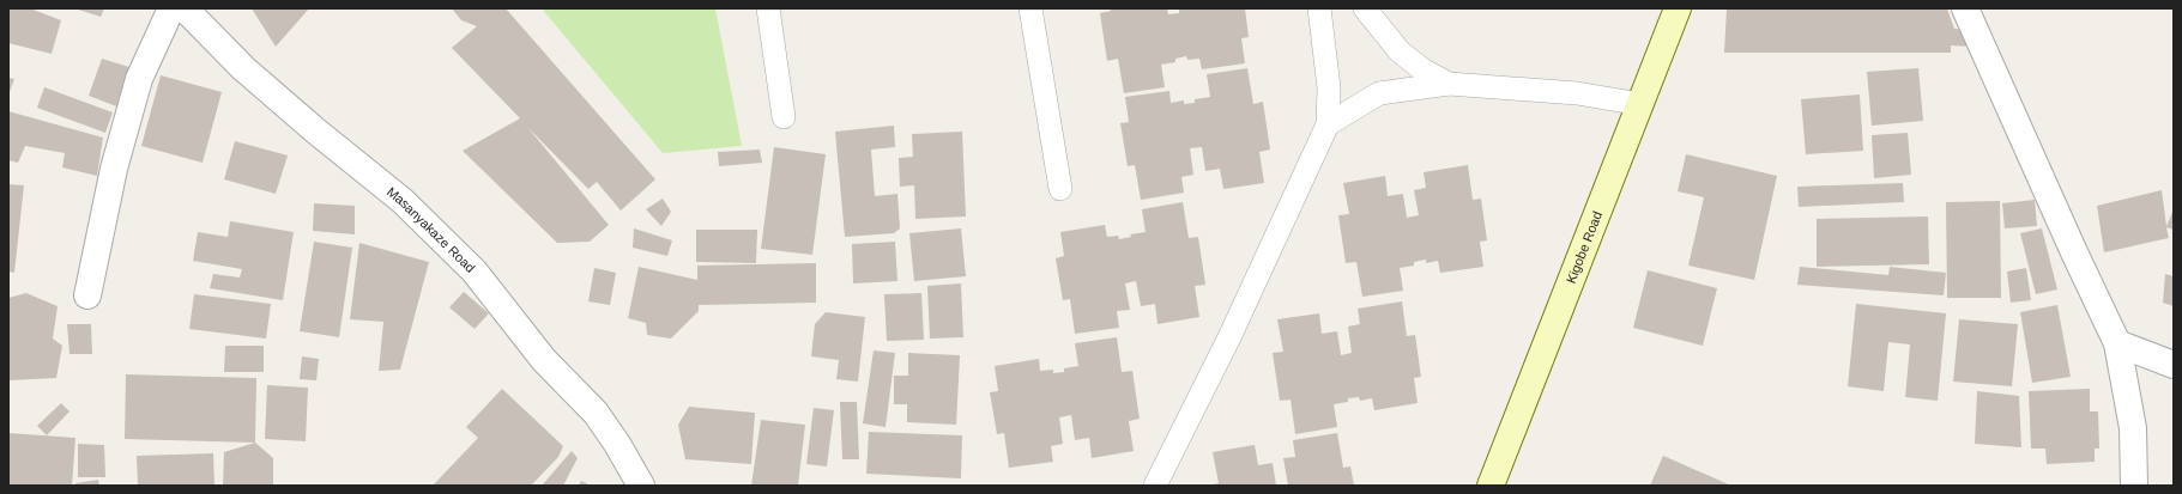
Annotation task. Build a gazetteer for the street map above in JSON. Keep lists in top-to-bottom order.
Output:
{
  "streets": {
    "street": ["Masanyakaze Road", "Kigobe Road"]
  }
}
